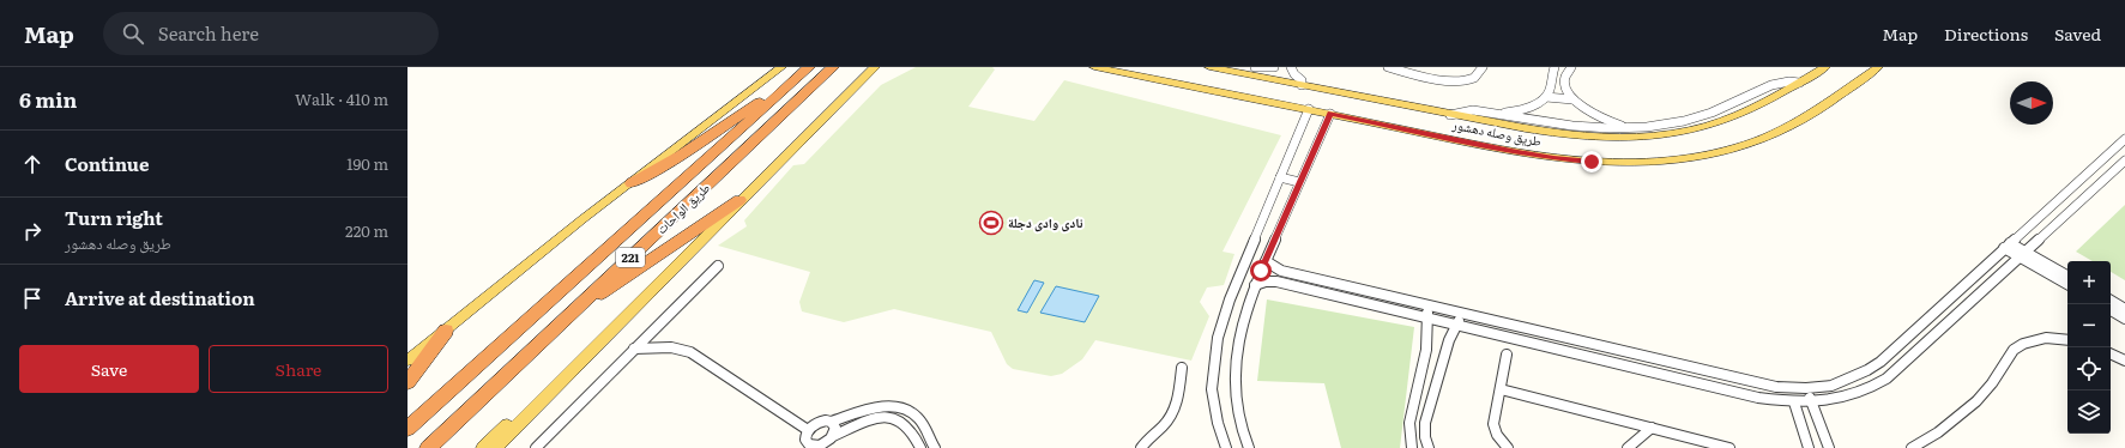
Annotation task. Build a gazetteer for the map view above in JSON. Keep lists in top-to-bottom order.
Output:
{
  "streets": {
    "highway": ["طريق الواحات", "221"],
    "main road": ["طريق وصله دهشور"]
  },
  "places": {
    "sports": ["نادى وادى دجلة"]
  },
  "north": "right",
  "page": {
    "header": "Map",
    "search": "Search here",
    "nav": ["Map", "Directions", "Saved"],
    "heading": ["6 min", "Walk · 410 m"],
    "list": [
      ["Continue", "190 m"],
      ["Turn right", "طريق وصله دهشور", "220 m"],
      "Arrive at destination"
    ],
    "map_buttons": ["+", "−"],
    "buttons": ["Save", "Share"]
  }
}
